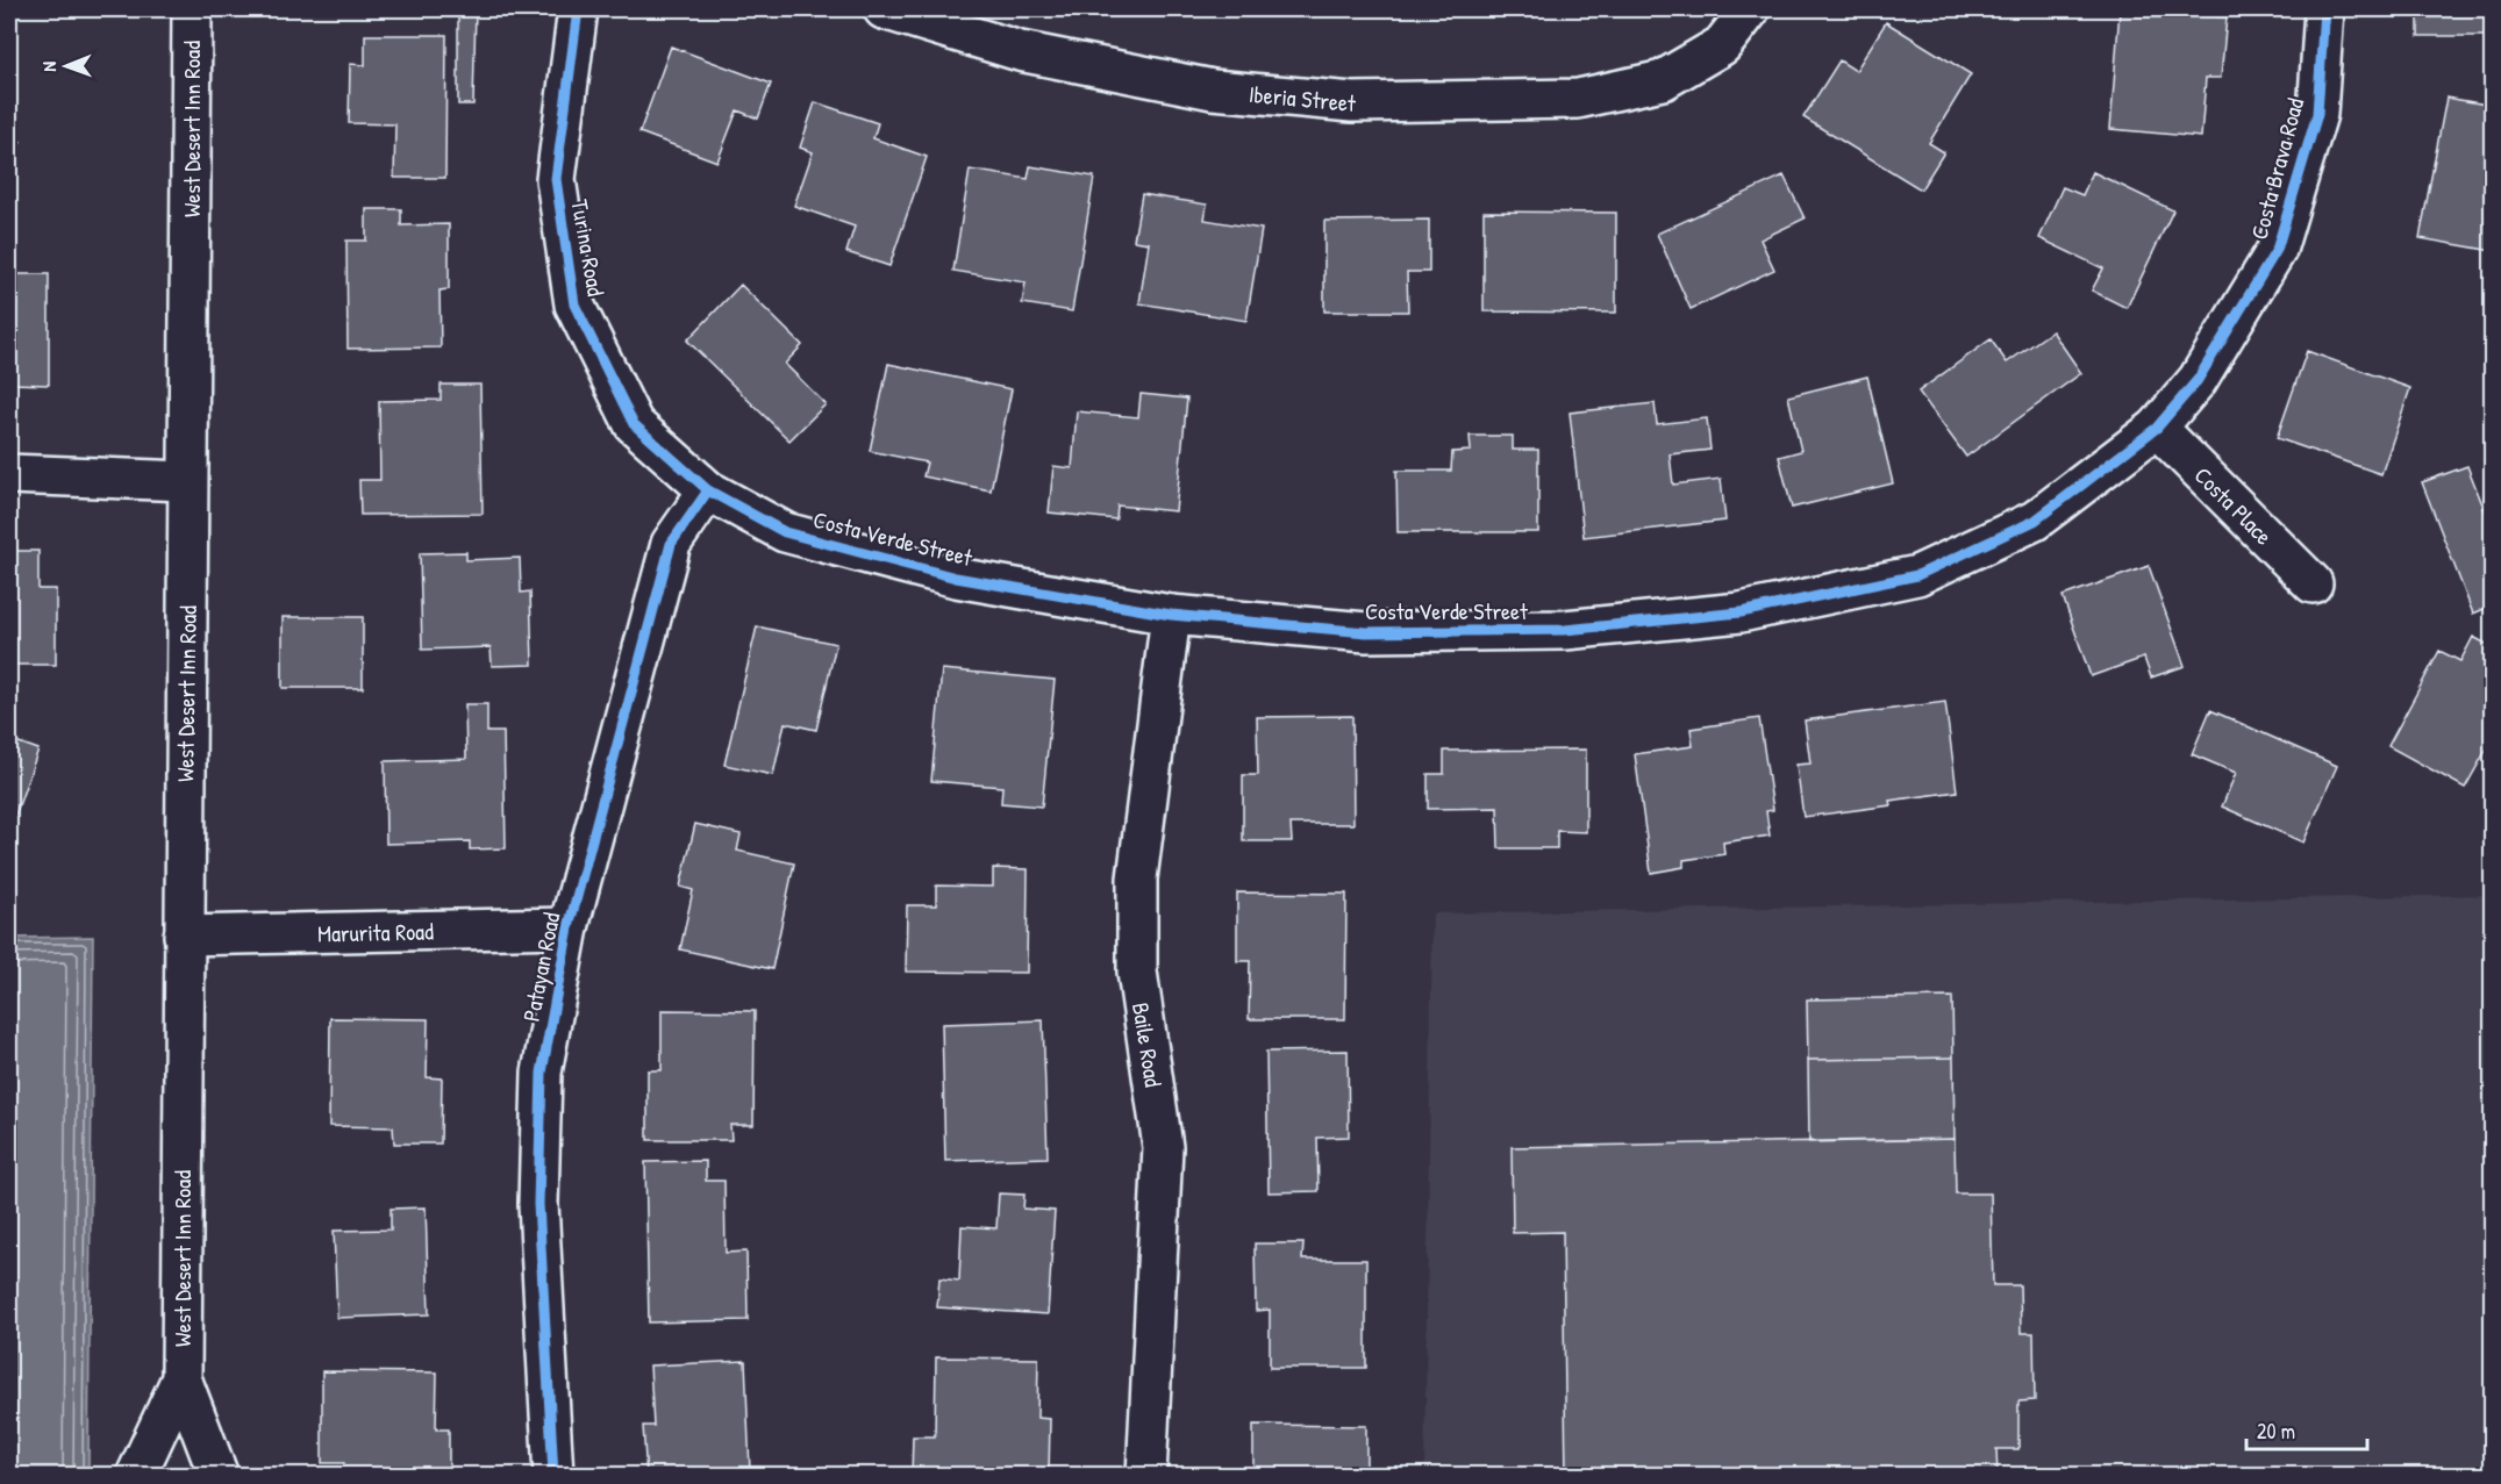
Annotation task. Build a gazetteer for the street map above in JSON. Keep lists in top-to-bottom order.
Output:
{
  "streets": {
    "street": [
      "Iberia Street",
      "West Desert Inn Road",
      "Costa Brava Road",
      "Turina Road",
      "Costa Place",
      "Costa Verde Street",
      "Marurita Road",
      "Patayan Road",
      "Baile Road"
    ]
  },
  "crossings": [
    ["West Desert Inn Road", "Marurita Road"],
    ["Costa Brava Road", "Costa Place"],
    ["Costa Brava Road", "Costa Verde Street"],
    ["Turina Road", "Costa Verde Street"],
    ["Turina Road", "Patayan Road"],
    ["Costa Place", "Costa Verde Street"],
    ["Costa Verde Street", "Patayan Road"],
    ["Costa Verde Street", "Baile Road"],
    ["Marurita Road", "Patayan Road"]
  ],
  "scale_bar": "20 m",
  "north": "left"
}
